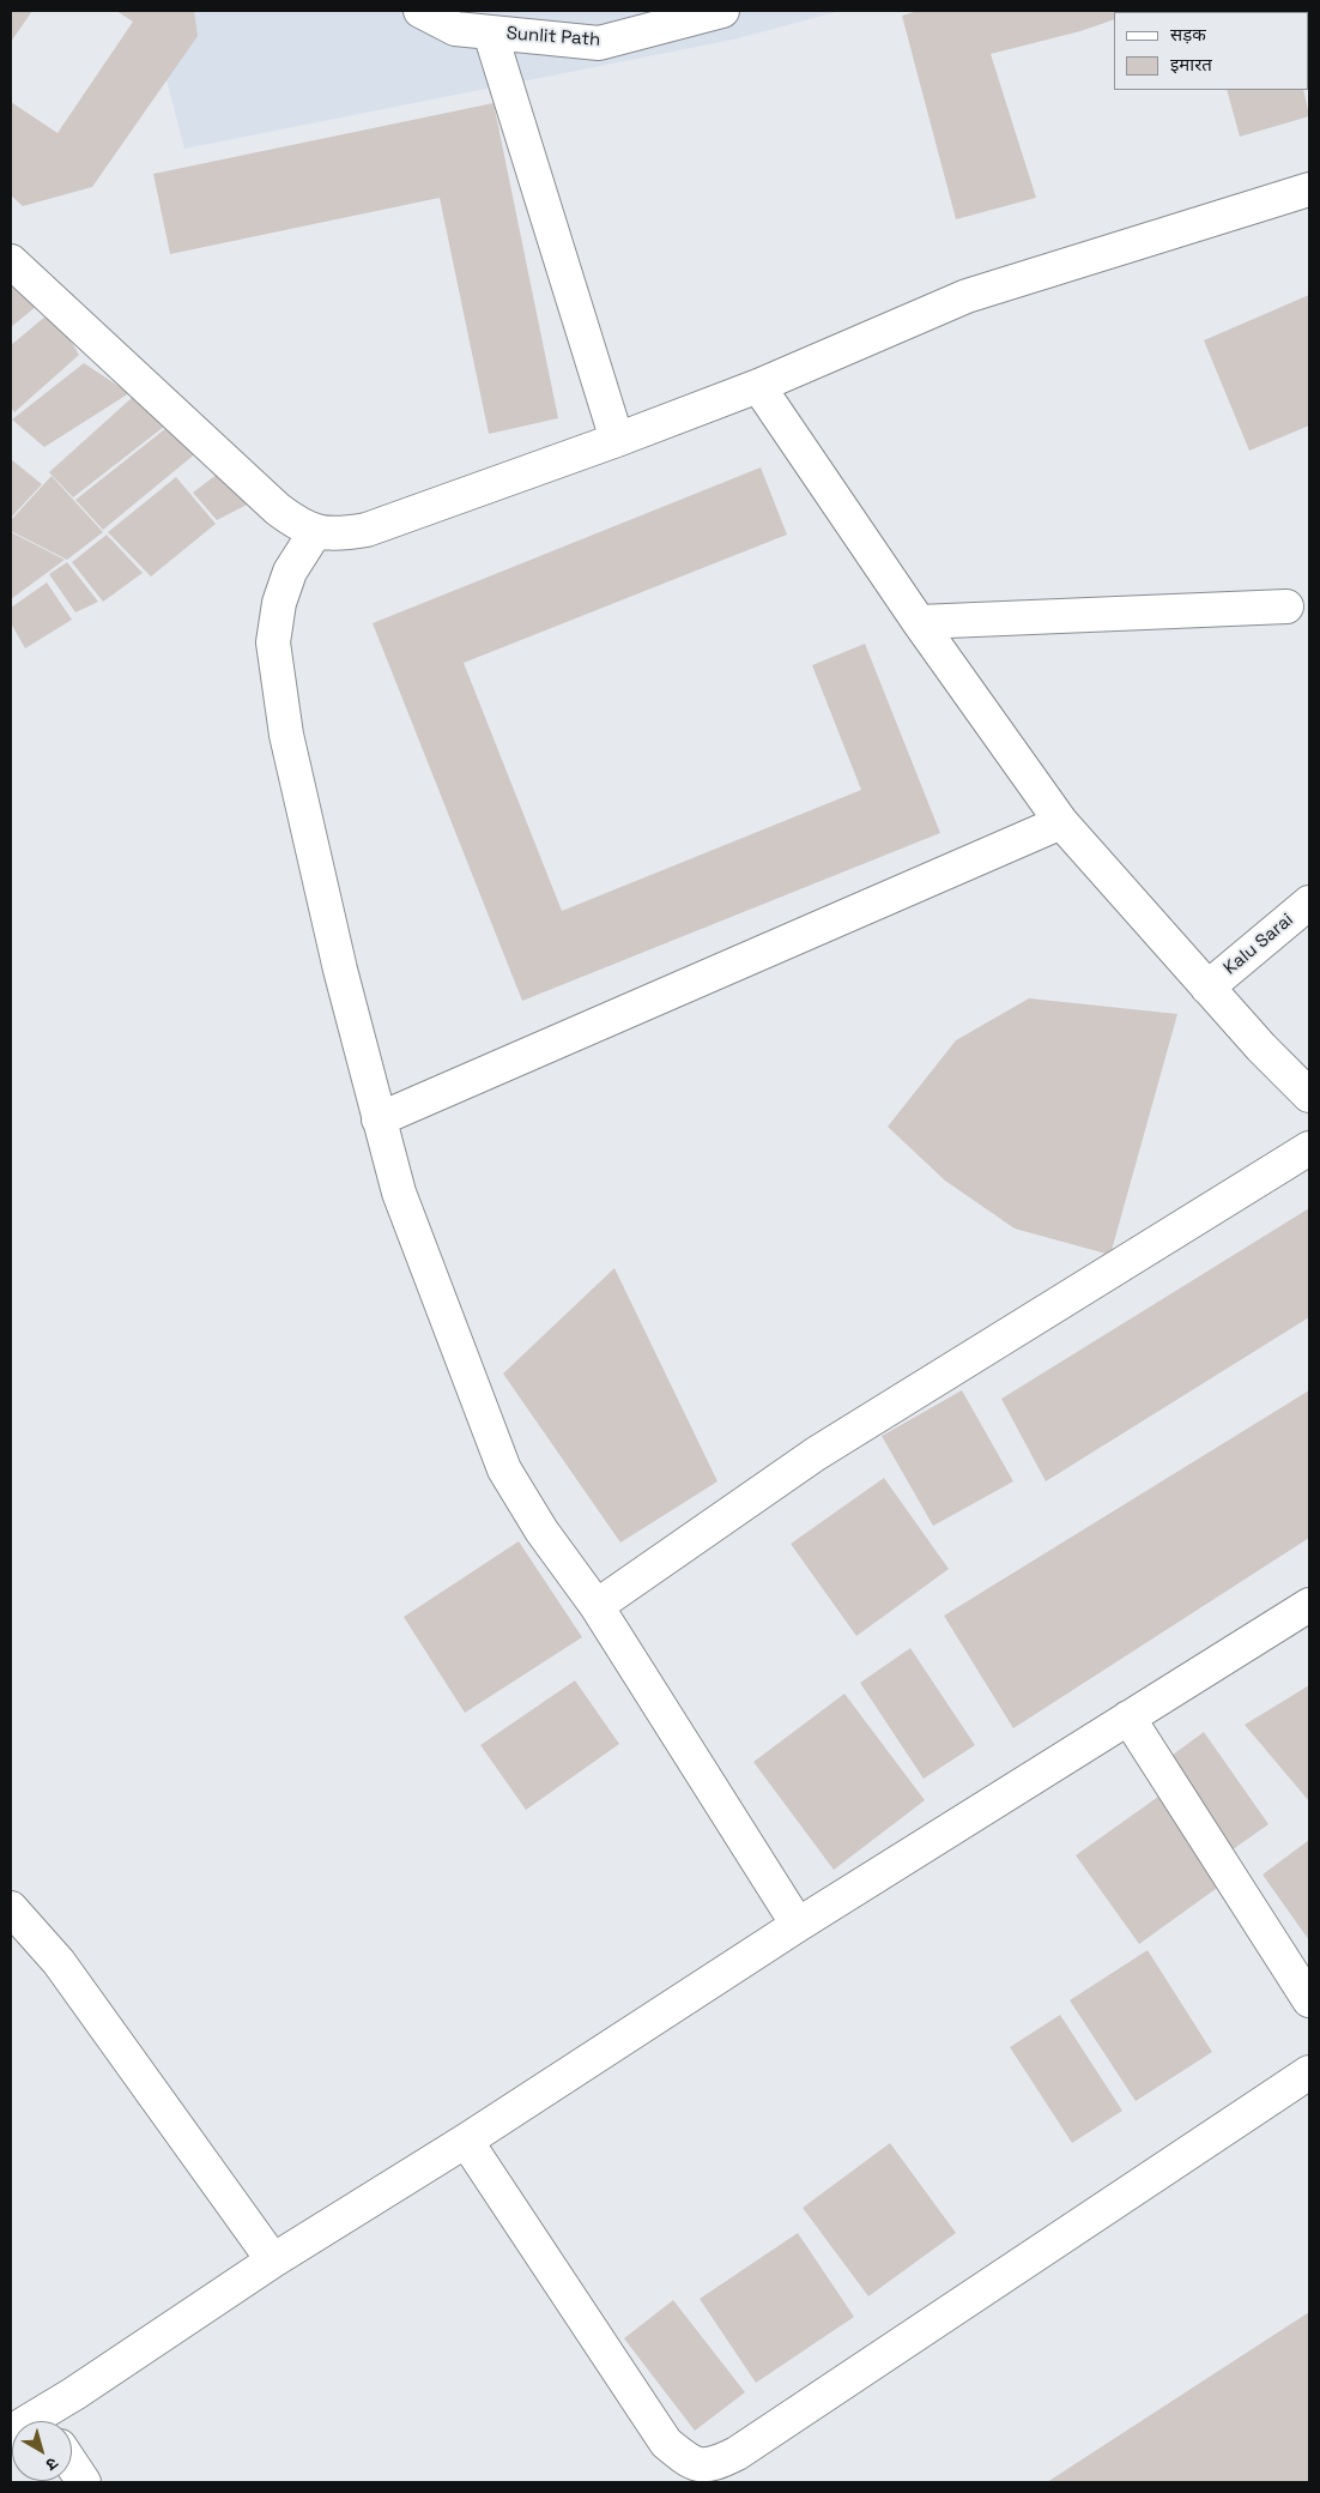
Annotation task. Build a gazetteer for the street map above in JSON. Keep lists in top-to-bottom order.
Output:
{
  "streets": {
    "street": ["Sunlit Path", "Kalu Sarai"]
  },
  "legend": ["सड़क", "इमारत"],
  "north": "bottom right"
}
